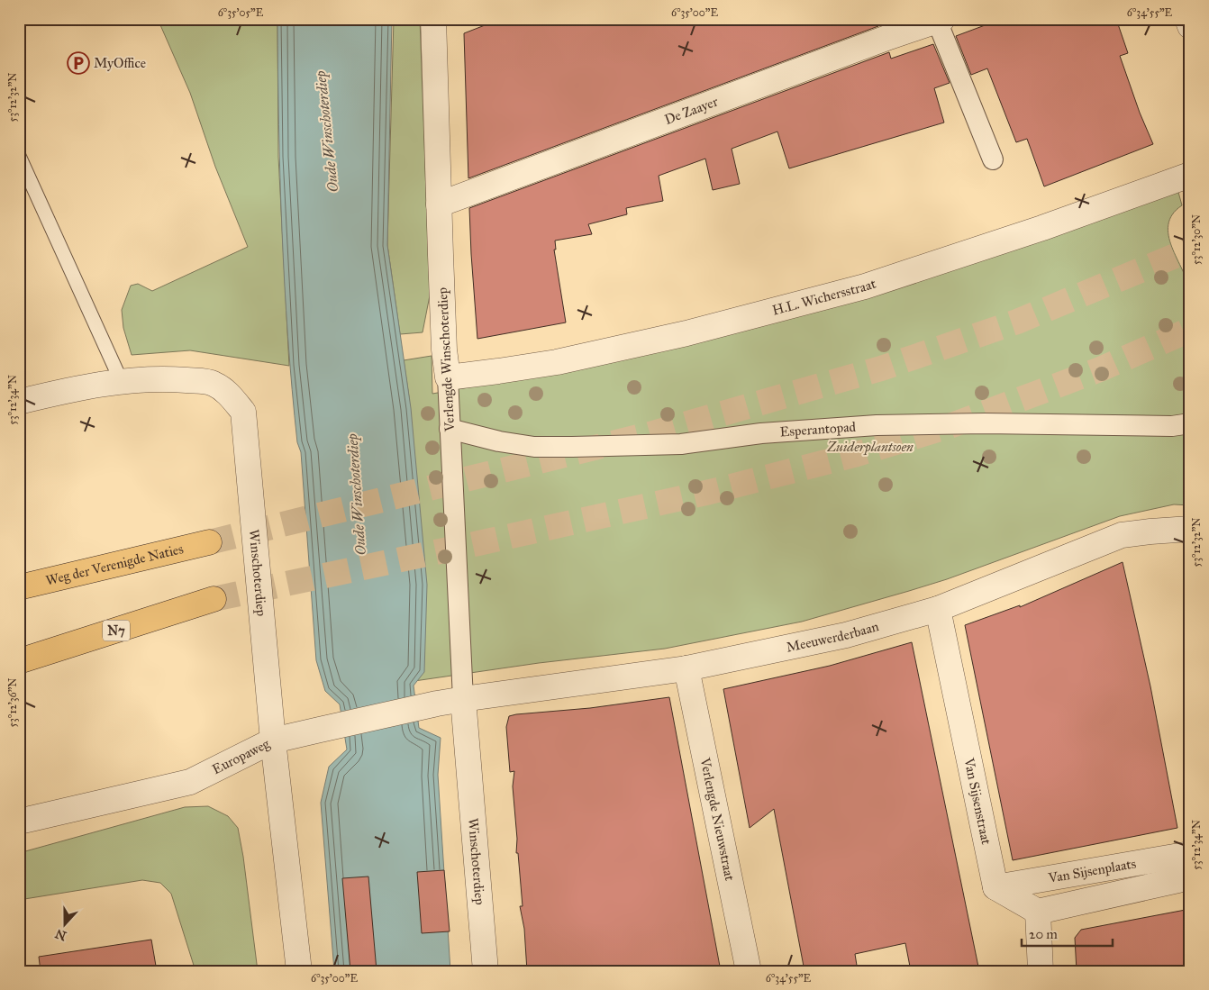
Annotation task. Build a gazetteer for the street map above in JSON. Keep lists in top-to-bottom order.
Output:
{
  "streets": {
    "highway": ["Weg der Verenigde Naties", "N7"],
    "street": [
      "De Zaayer",
      "H.L. Wichersstraat",
      "Verlengde Winschoterdiep",
      "Esperantopad",
      "Winschoterdiep",
      "Meeuwerderbaan",
      "Europaweg",
      "Van Sijsenstraat",
      "Verlengde Nieuwstraat",
      "Van Sijsenplaats"
    ]
  },
  "crossings": [
    ["De Zaayer", "Verlengde Winschoterdiep"],
    ["H.L. Wichersstraat", "Verlengde Winschoterdiep"],
    ["Verlengde Winschoterdiep", "Esperantopad"],
    ["Verlengde Winschoterdiep", "Winschoterdiep"],
    ["Verlengde Winschoterdiep", "Meeuwerderbaan"],
    ["Verlengde Winschoterdiep", "Europaweg"],
    ["Winschoterdiep", "Meeuwerderbaan"],
    ["Winschoterdiep", "Europaweg"],
    ["Meeuwerderbaan", "Europaweg"],
    ["Meeuwerderbaan", "Van Sijsenstraat"],
    ["Meeuwerderbaan", "Verlengde Nieuwstraat"],
    ["Van Sijsenstraat", "Van Sijsenplaats"]
  ],
  "water": ["Oude Winschoterdiep"],
  "parks": ["Zuiderplantsoen"],
  "places": {
    "parking": ["MyOffice"]
  },
  "scale_bar": "20 m",
  "north": "bottom",
  "coordinates": [
    "6°35'05\"E",
    "6°35'00\"E",
    "6°34'55\"E",
    "53°12'32\"N",
    "53°12'30\"N",
    "53°12'34\"N",
    "53°12'36\"N"
  ]
}
